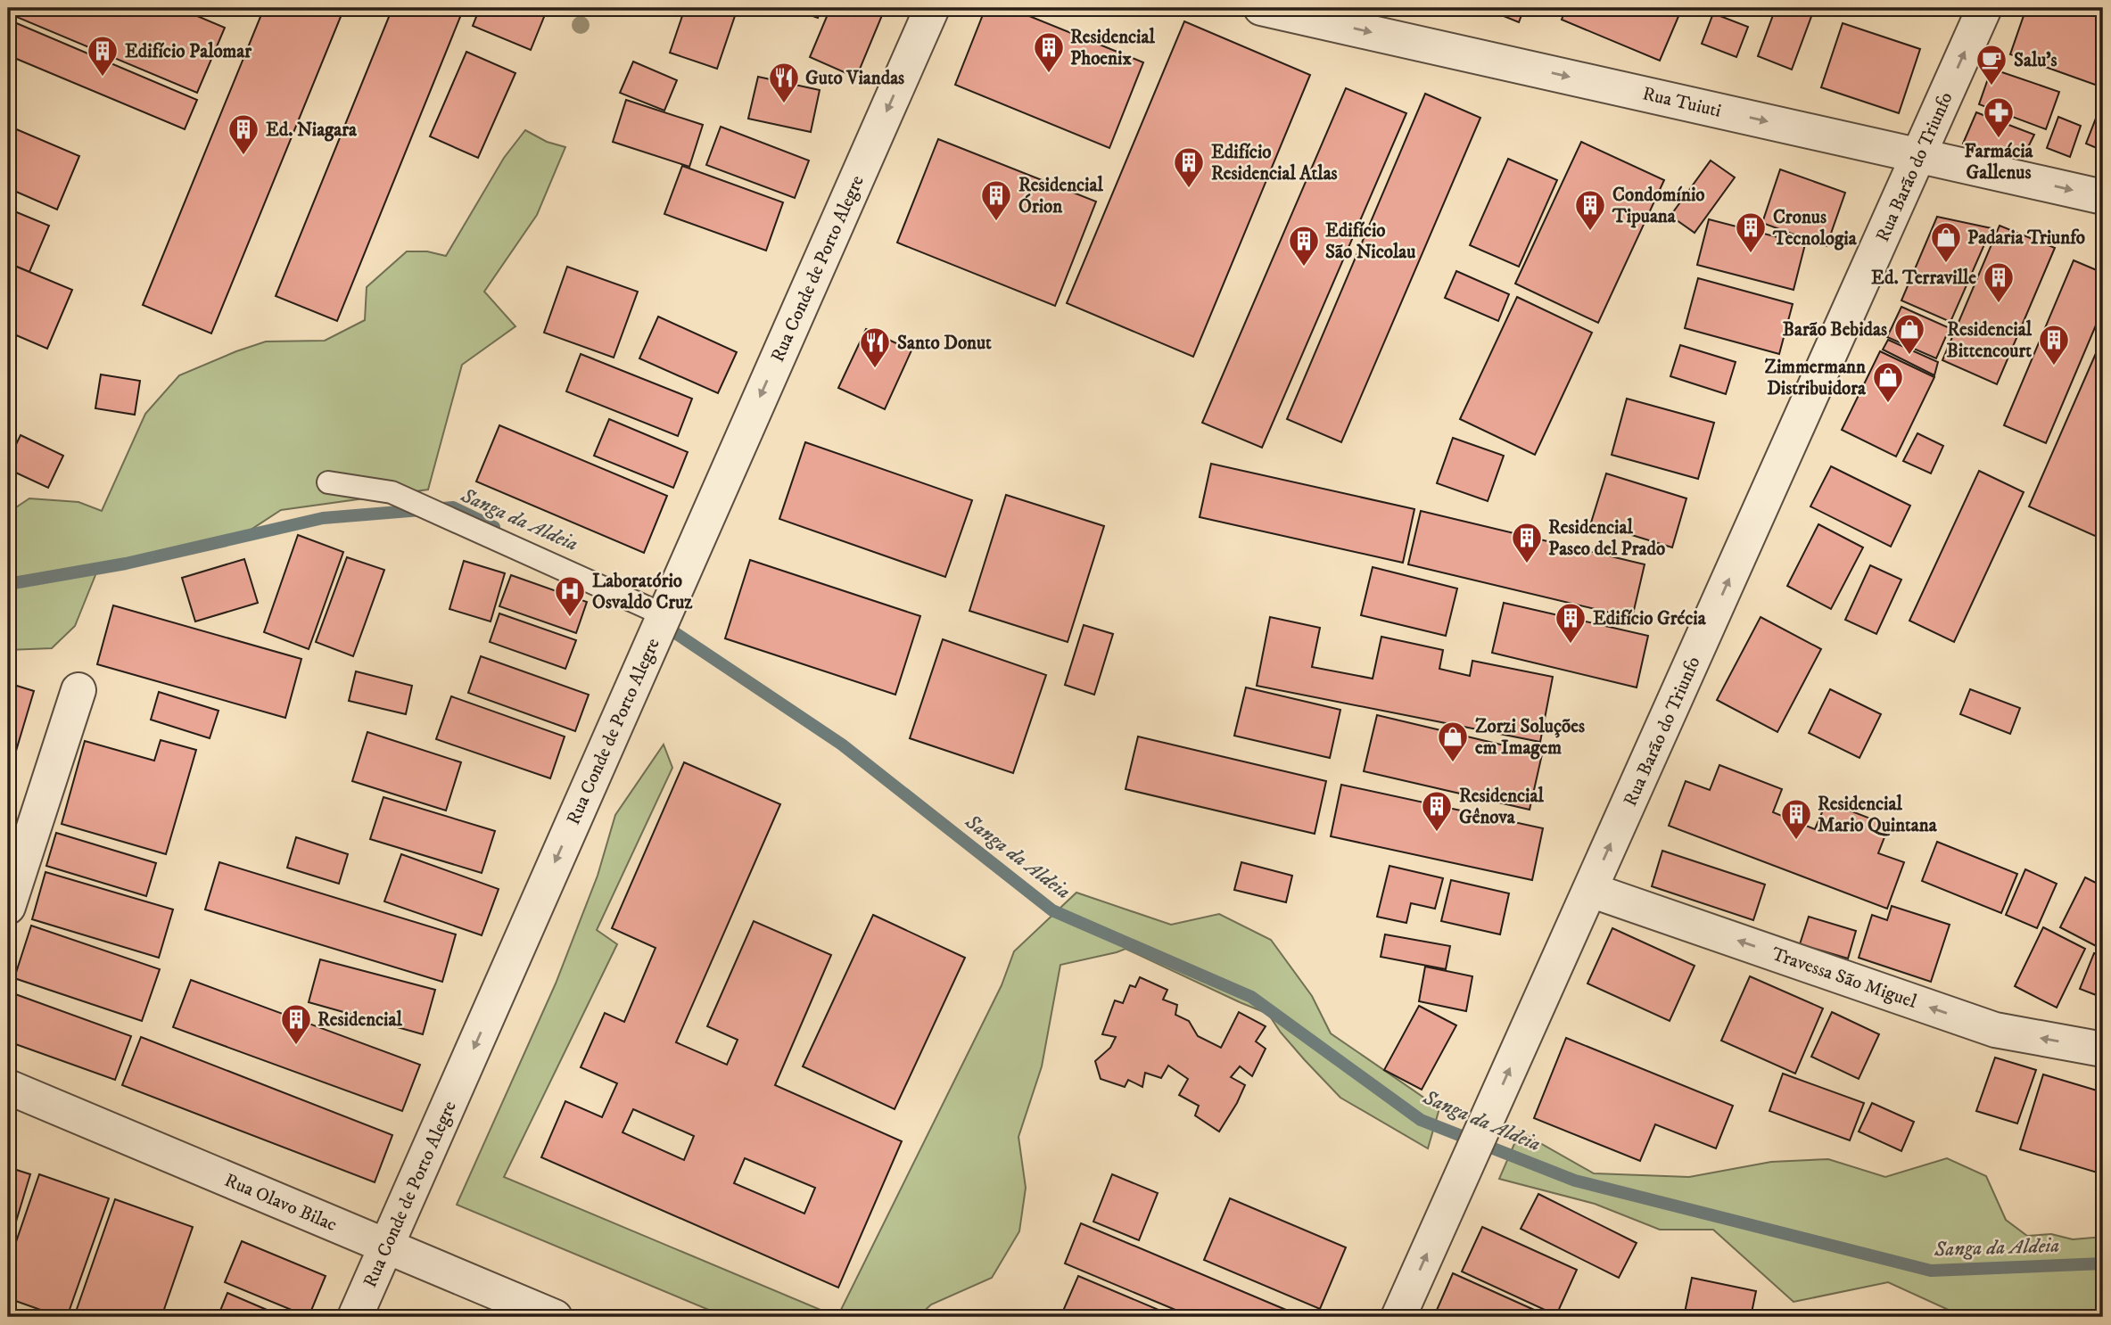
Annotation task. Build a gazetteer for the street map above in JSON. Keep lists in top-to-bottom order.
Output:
{
  "streets": {
    "street": [
      "Rua Tuiuti",
      "Rua Barão do Triunfo",
      "Rua Conde de Porto Alegre",
      "Travessa São Miguel",
      "Rua Olavo Bilac"
    ]
  },
  "crossings": [
    ["Rua Tuiuti", "Rua Barão do Triunfo"],
    ["Rua Barão do Triunfo", "Travessa São Miguel"],
    ["Rua Conde de Porto Alegre", "Rua Olavo Bilac"]
  ],
  "one_way": [
    "Rua Tuiuti",
    "Rua Barão do Triunfo",
    "Rua Conde de Porto Alegre",
    "Travessa São Miguel"
  ],
  "water": ["Sanga da Aldeia"],
  "places": {
    "building": [
      "Residencial Phoenix",
      "Edifício Palomar",
      "Ed. Niagara",
      "Edifício Residencial Atlas",
      "Residencial Órion",
      "Condomínio Tipuana",
      "Cronus Tecnologia",
      "Edifício São Nicolau",
      "Ed. Terraville",
      "Residencial Bittencourt",
      "Residencial Paseo del Prado",
      "Edifício Grécia",
      "Residencial Gênova",
      "Residencial Mario Quintana",
      "Residencial"
    ],
    "cafe": ["Salu's"],
    "restaurant": ["Guto Viandas", "Santo Donut"],
    "pharmacy": ["Farmácia Gallenus"],
    "shop": [
      "Padaria Triunfo",
      "Barão Bebidas",
      "Zimmermann Distribuidora",
      "Zorzi Soluções em Imagem"
    ],
    "hospital": ["Laboratório Osvaldo Cruz"]
  }
}
